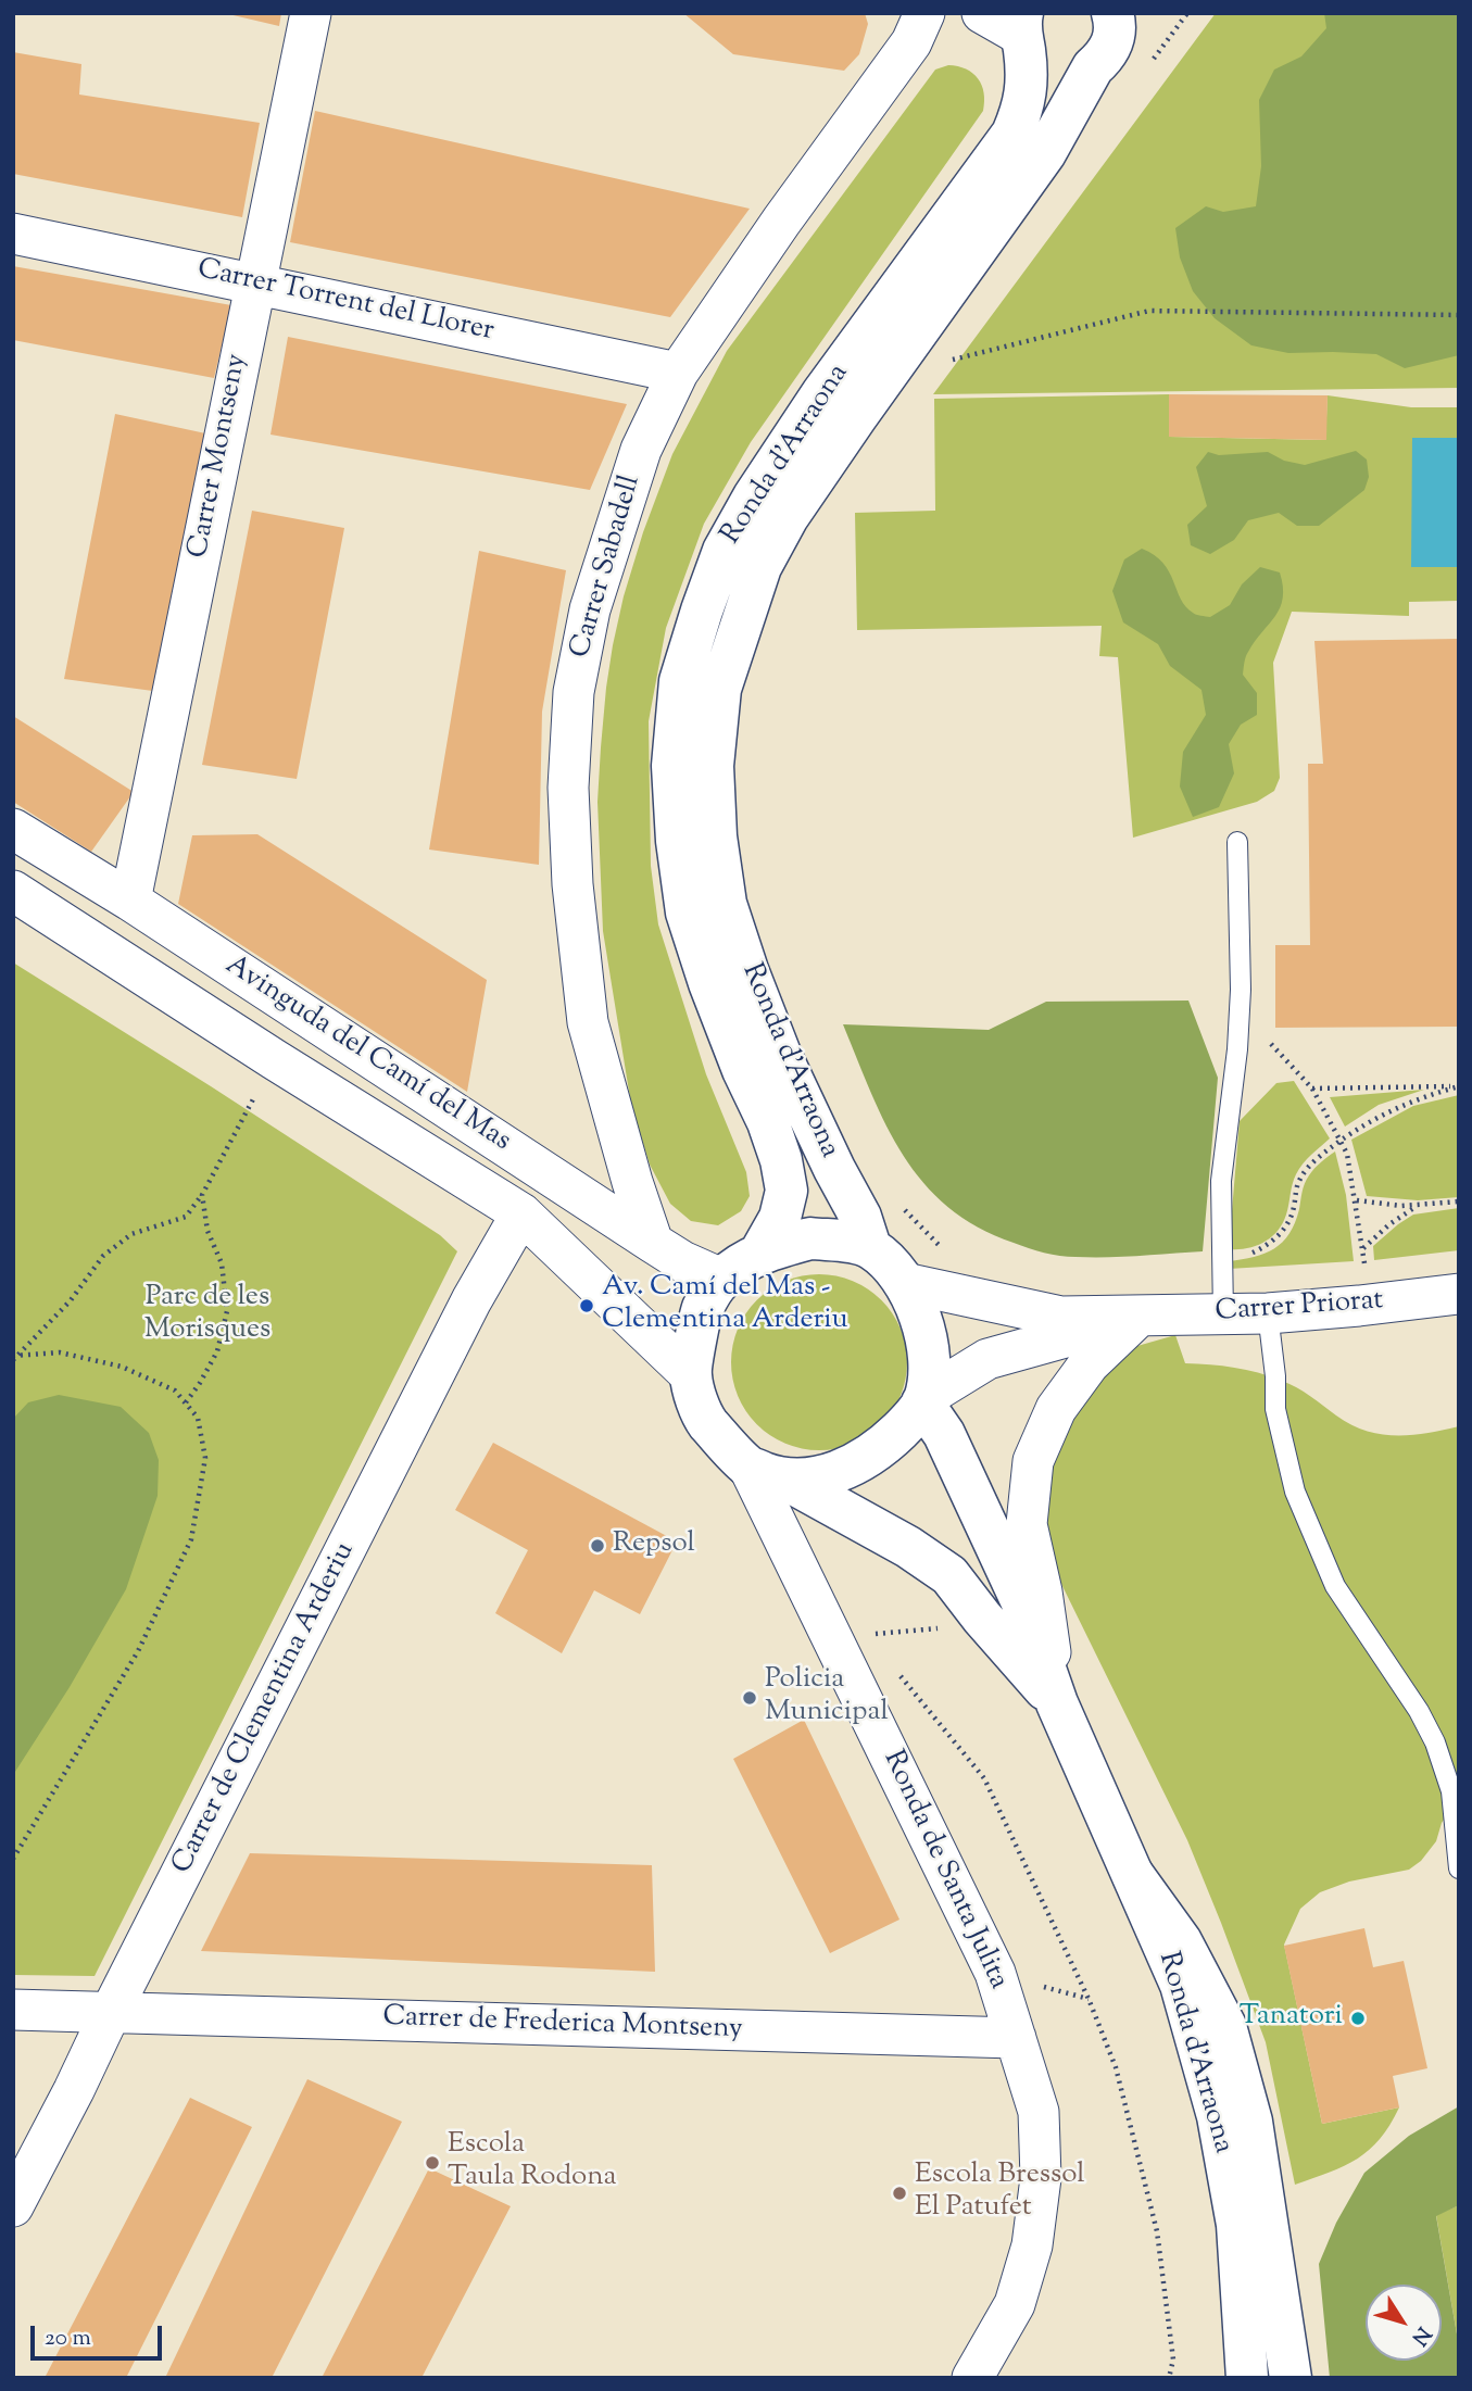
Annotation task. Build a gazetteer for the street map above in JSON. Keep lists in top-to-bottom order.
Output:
{
  "streets": {
    "main road": ["Ronda d'Arraona"],
    "street": [
      "Carrer Torrent del Llorer",
      "Carrer Montseny",
      "Carrer Sabadell",
      "Avinguda del Camí del Mas",
      "Carrer Priorat",
      "Carrer de Clementina Arderiu",
      "Ronda de Santa Julita",
      "Carrer de Frederica Montseny"
    ]
  },
  "crossings": [
    ["Carrer Torrent del Llorer", "Carrer Montseny"],
    ["Carrer Torrent del Llorer", "Carrer Sabadell"],
    ["Ronda d'Arraona", "Avinguda del Camí del Mas"],
    ["Ronda d'Arraona", "Carrer Priorat"],
    ["Ronda d'Arraona", "Ronda de Santa Julita"],
    ["Carrer Montseny", "Avinguda del Camí del Mas"],
    ["Carrer Sabadell", "Avinguda del Camí del Mas"],
    ["Avinguda del Camí del Mas", "Carrer Priorat"],
    ["Avinguda del Camí del Mas", "Carrer de Clementina Arderiu"],
    ["Avinguda del Camí del Mas", "Ronda de Santa Julita"],
    ["Carrer Priorat", "Ronda de Santa Julita"],
    ["Carrer de Clementina Arderiu", "Carrer de Frederica Montseny"],
    ["Ronda de Santa Julita", "Carrer de Frederica Montseny"]
  ],
  "parks": ["Parc de les Morisques"],
  "places": [
    "Av. Camí del Mas - Clementina Arderiu",
    "Repsol",
    "Policia Municipal",
    "Tanatori",
    "Escola Taula Rodona",
    "Escola Bressol El Patufet"
  ],
  "scale_bar": "20 m",
  "north": "bottom right"
}
